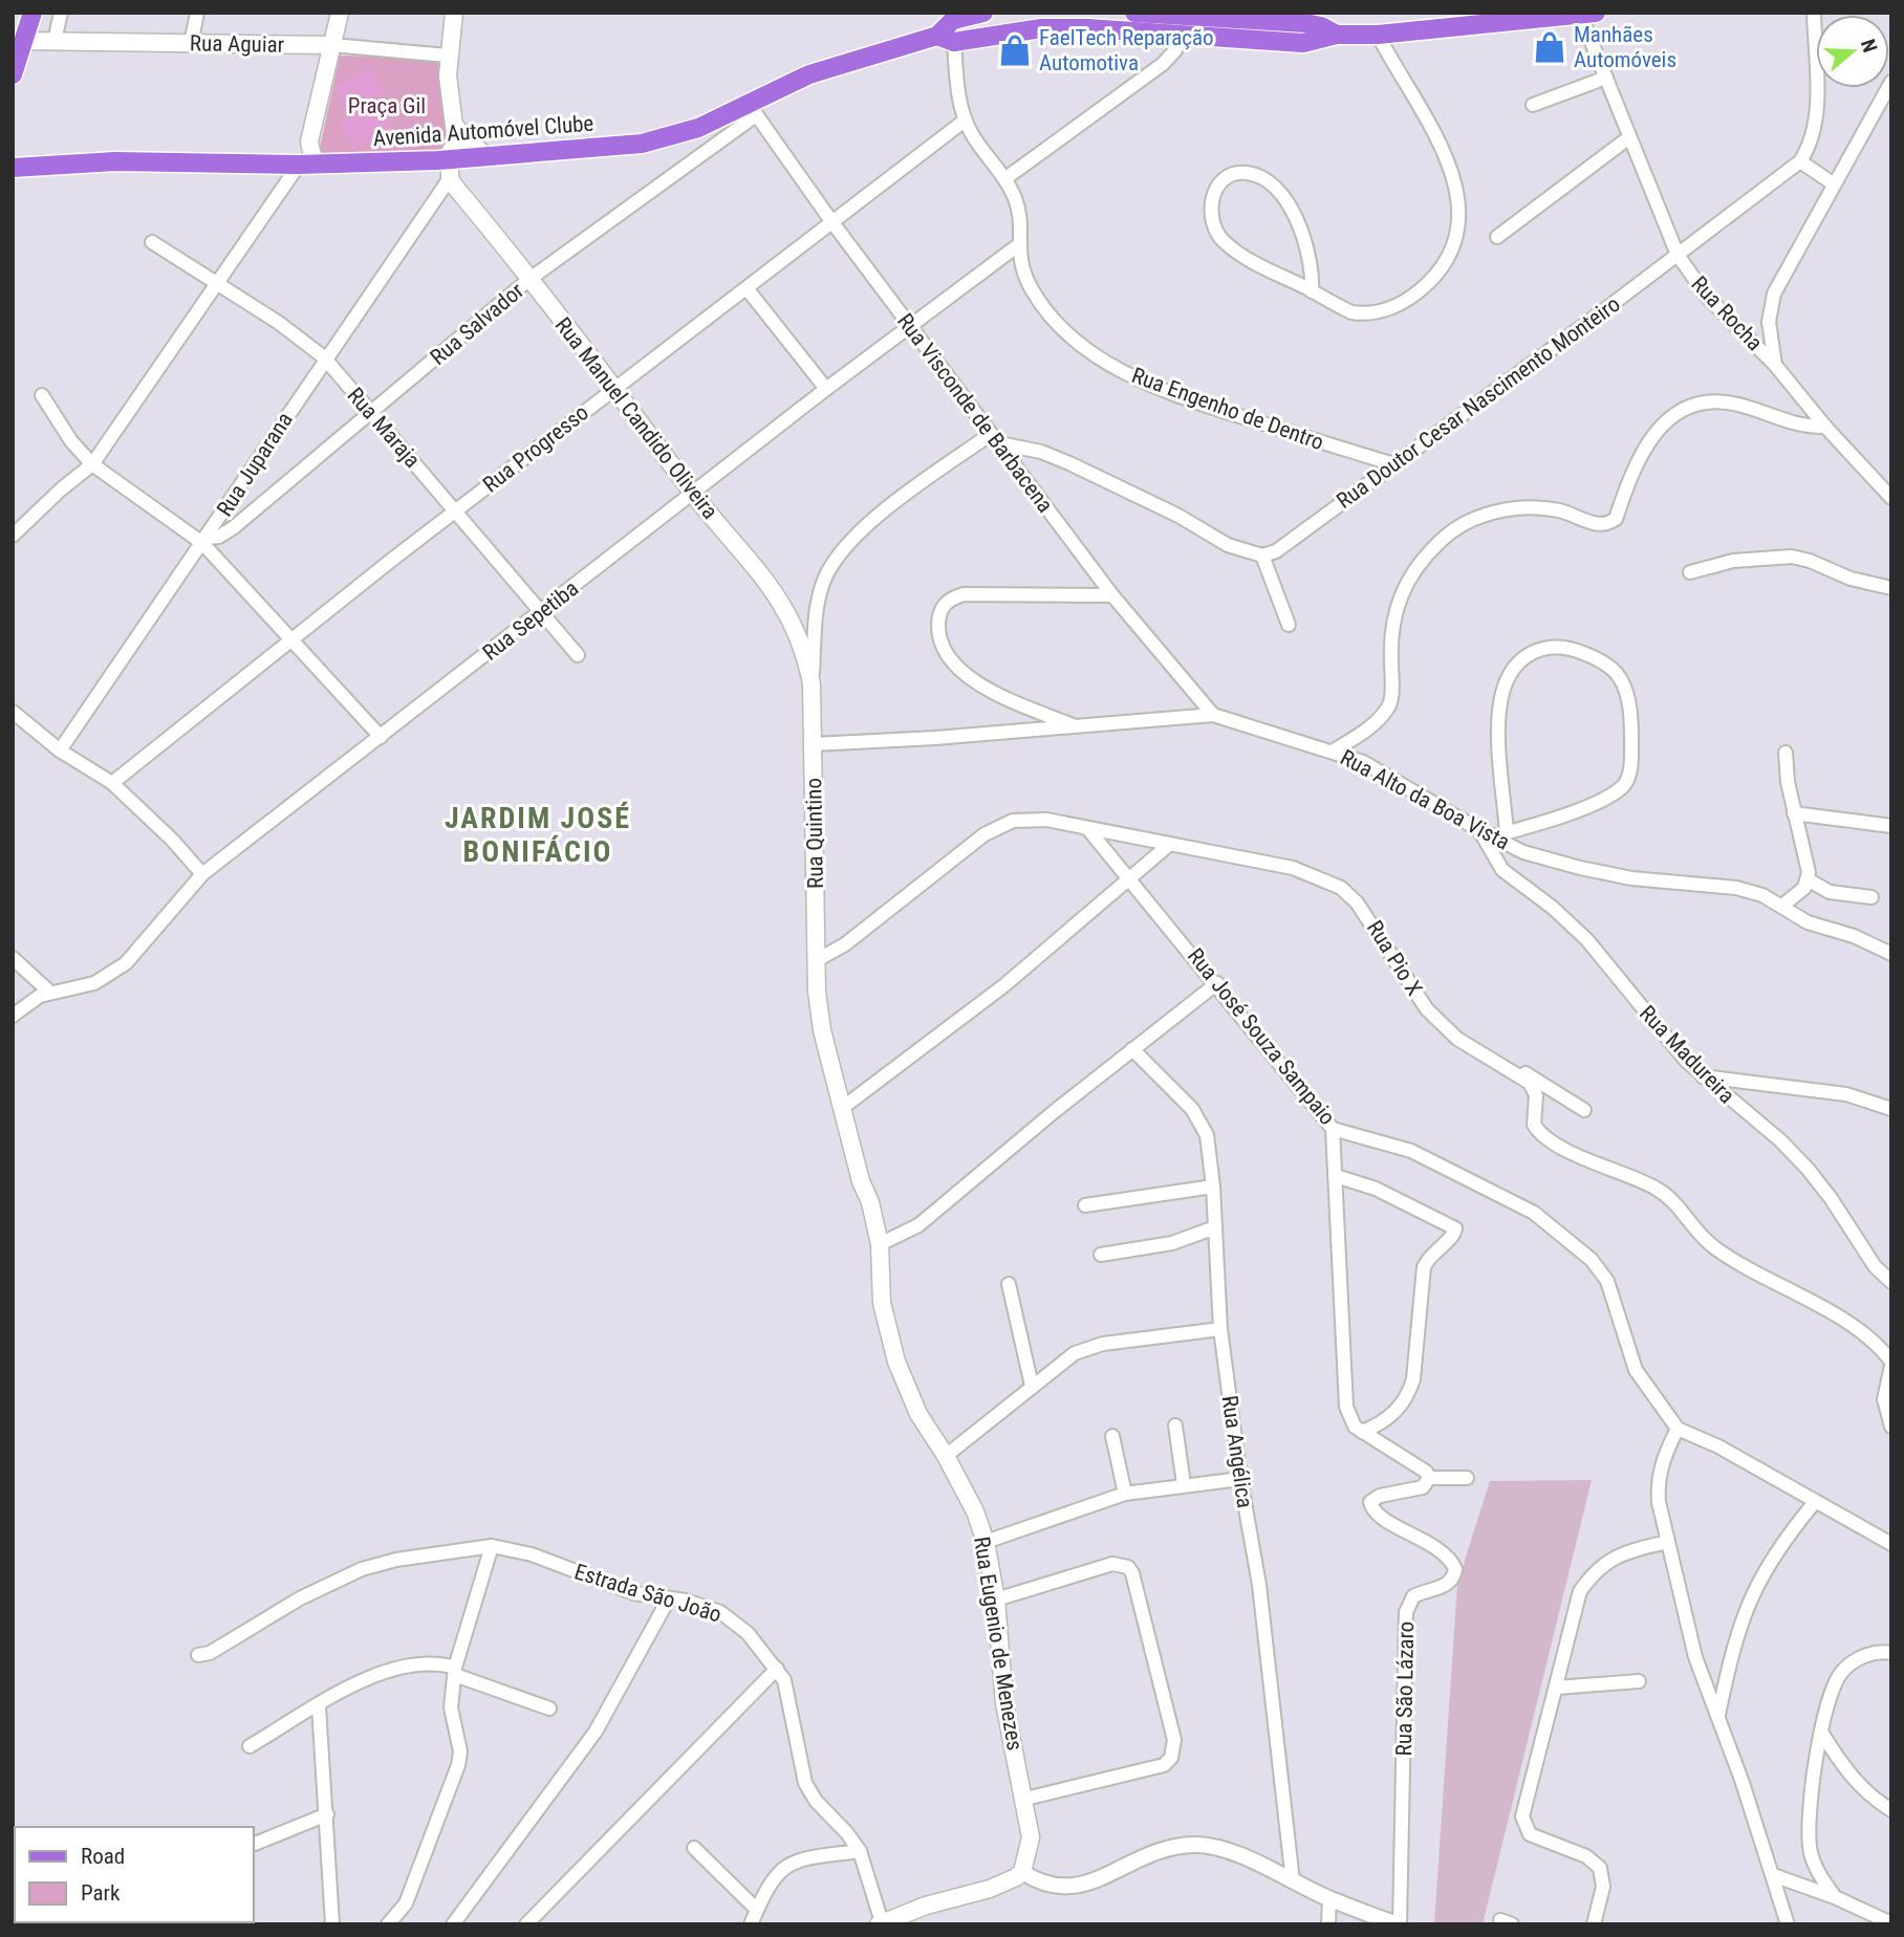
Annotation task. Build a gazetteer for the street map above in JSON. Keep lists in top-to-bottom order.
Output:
{
  "streets": {
    "main road": [
      "Rua Aguiar",
      "Avenida Automóvel Clube",
      "Rua Manuel Candido Oliveira",
      "Rua Quintino",
      "Rua Eugenio de Menezes"
    ],
    "street": [
      "Rua Rocha",
      "Rua Salvador",
      "Rua Doutor Cesar Nascimento Monteiro",
      "Rua Engenho de Dentro",
      "Rua Visconde de Barbacena",
      "Rua Maraja",
      "Rua Progresso",
      "Rua Juparana",
      "Rua Sepetiba",
      "Rua Alto da Boa Vista",
      "Rua Pio X",
      "Rua José Souza Sampaio",
      "Rua Madureira",
      "Rua Angélica",
      "Estrada São João",
      "Rua São Lázaro"
    ]
  },
  "crossings": [
    ["Avenida Automóvel Clube", "Rua Rocha"],
    ["Avenida Automóvel Clube", "Rua Salvador"],
    ["Avenida Automóvel Clube", "Rua Visconde de Barbacena"],
    ["Avenida Automóvel Clube", "Rua Manuel Candido Oliveira"],
    ["Avenida Automóvel Clube", "Rua Juparana"],
    ["Rua Rocha", "Rua Doutor Cesar Nascimento Monteiro"],
    ["Rua Salvador", "Rua Visconde de Barbacena"],
    ["Rua Salvador", "Rua Manuel Candido Oliveira"],
    ["Rua Salvador", "Rua Maraja"],
    ["Rua Salvador", "Rua Juparana"],
    ["Rua Doutor Cesar Nascimento Monteiro", "Rua Engenho de Dentro"],
    ["Rua Engenho de Dentro", "Rua Progresso"],
    ["Rua Engenho de Dentro", "Rua Sepetiba"],
    ["Rua Visconde de Barbacena", "Rua Progresso"],
    ["Rua Visconde de Barbacena", "Rua Sepetiba"],
    ["Rua Visconde de Barbacena", "Rua Alto da Boa Vista"],
    ["Rua Visconde de Barbacena", "Rua Quintino"],
    ["Rua Manuel Candido Oliveira", "Rua Progresso"],
    ["Rua Manuel Candido Oliveira", "Rua Juparana"],
    ["Rua Manuel Candido Oliveira", "Rua Sepetiba"],
    ["Rua Manuel Candido Oliveira", "Rua Quintino"],
    ["Rua Maraja", "Rua Progresso"],
    ["Rua Maraja", "Rua Juparana"],
    ["Rua Maraja", "Rua Sepetiba"],
    ["Rua Alto da Boa Vista", "Rua Quintino"],
    ["Rua Alto da Boa Vista", "Rua Madureira"],
    ["Rua Quintino", "Rua Pio X"],
    ["Rua Quintino", "Rua Eugenio de Menezes"],
    ["Rua Pio X", "Rua José Souza Sampaio"]
  ],
  "districts": ["JARDIM JOSÉ BONIFÁCIO"],
  "parks": ["Praça Gil"],
  "places": {
    "shop": ["Manhães Automóveis", "FaelTech Reparação Automotiva"]
  },
  "legend": ["Road", "Park"],
  "north": "right"
}
